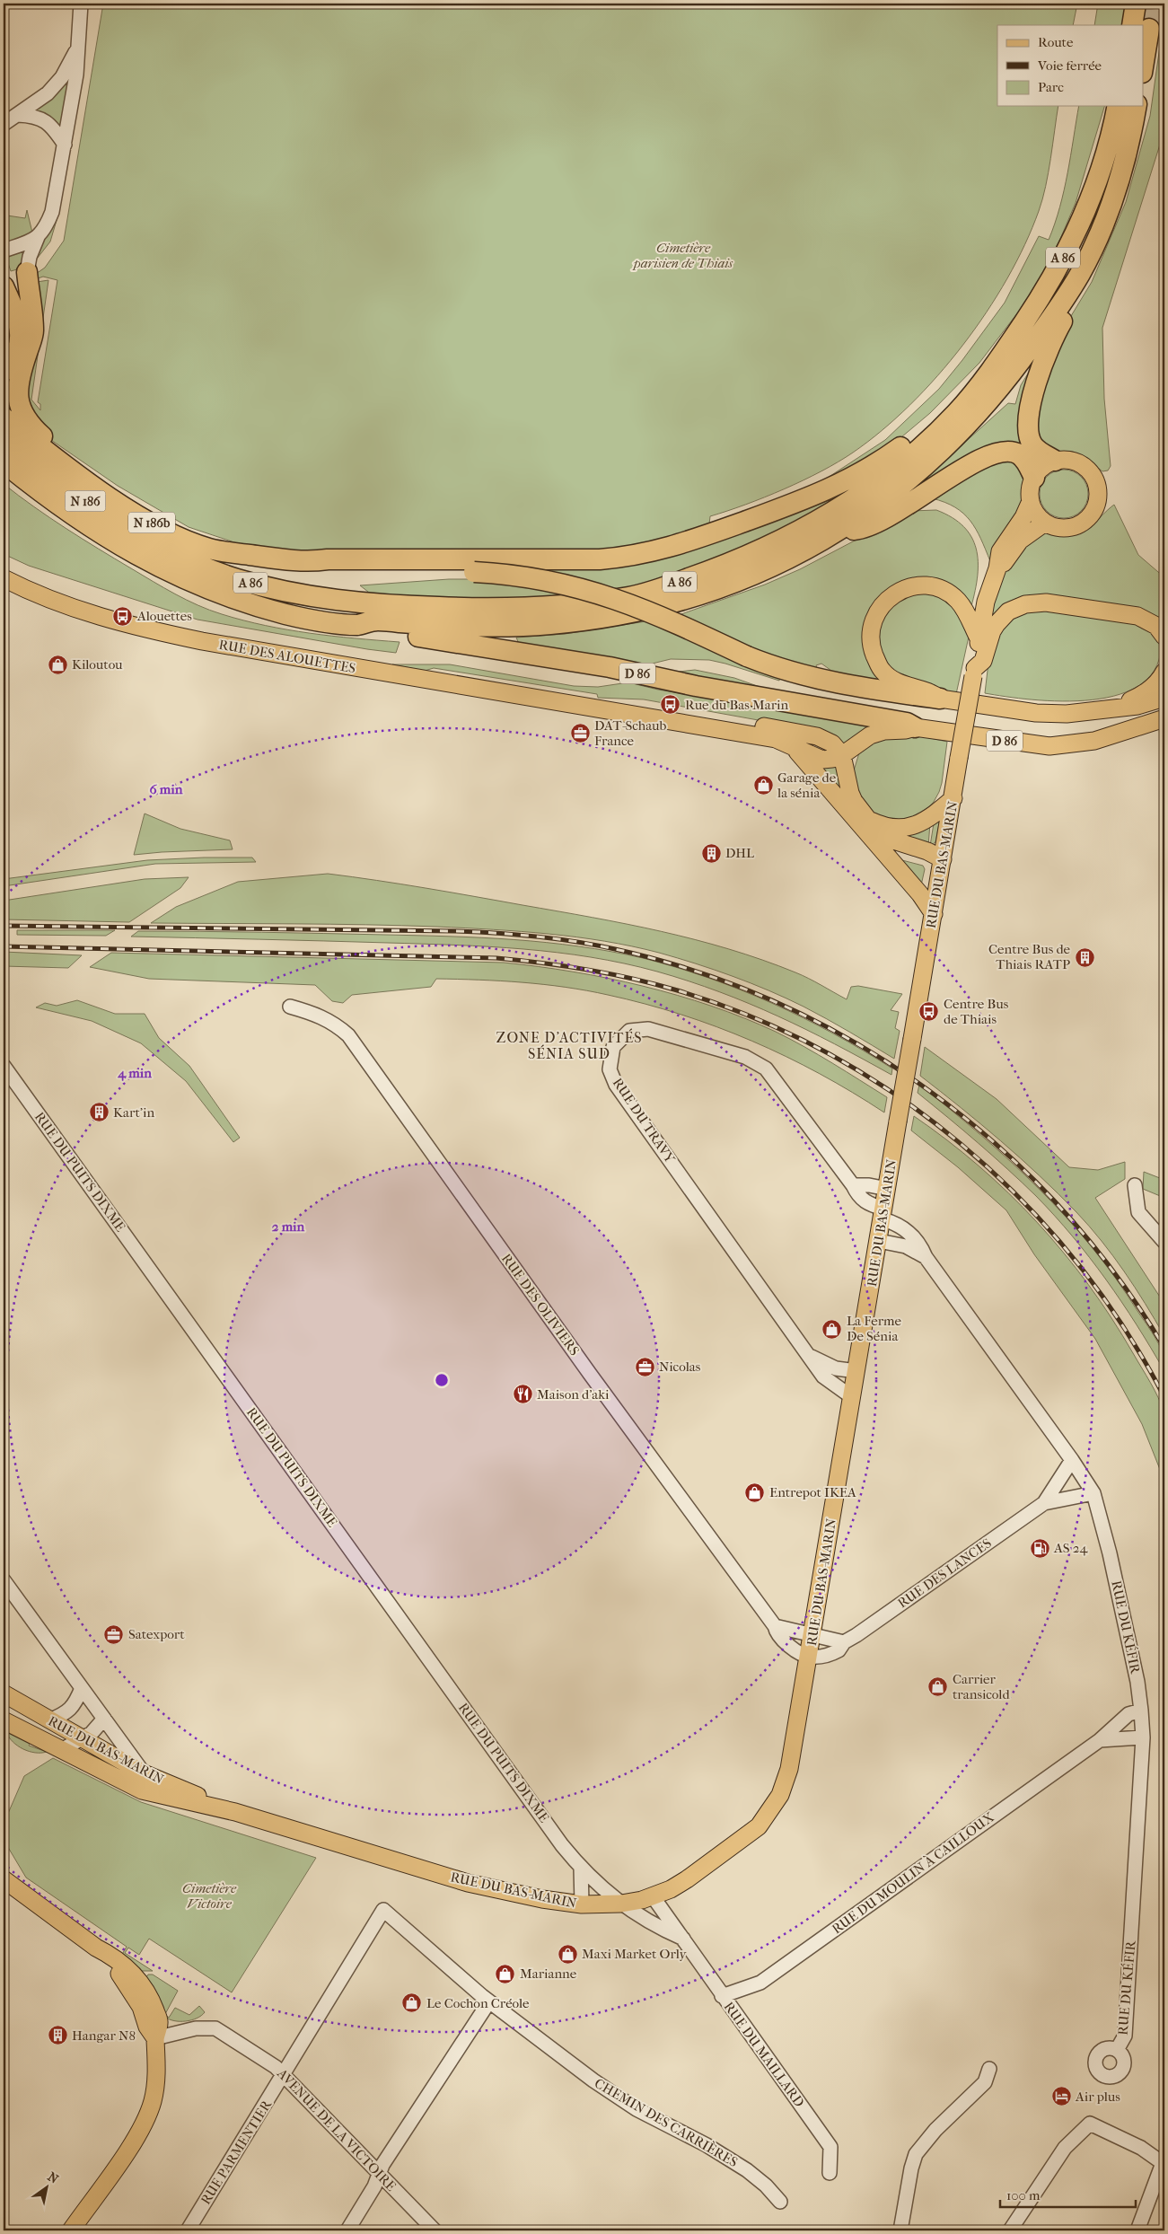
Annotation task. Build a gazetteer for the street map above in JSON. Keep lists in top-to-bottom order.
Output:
{
  "streets": {
    "highway": [
      "A 86",
      "N 186",
      "N 186b",
      "D 86"
    ],
    "main road": ["RUE DES ALOUETTES", "RUE DU BAS-MARIN"],
    "street": [
      "RUE DU TRAVY",
      "RUE DU PUITS DIXME",
      "RUE DES OLIVIERS",
      "RUE DES LANCES",
      "RUE DU KÉFIR",
      "RUE DU MOULIN À CAILLOUX",
      "RUE DU MAILLARD",
      "CHEMIN DES CARRIÈRES",
      "AVENUE DE LA VICTOIRE",
      "RUE PARMENTIER"
    ]
  },
  "crossings": [
    ["A 86", "N 186"],
    ["A 86", "D 86"],
    ["N 186b", "D 86"],
    ["RUE DU BAS-MARIN", "RUE DU TRAVY"],
    ["RUE DU BAS-MARIN", "RUE DU PUITS DIXME"],
    ["RUE DU BAS-MARIN", "RUE DES OLIVIERS"],
    ["RUE DU BAS-MARIN", "RUE DES LANCES"],
    ["RUE DU BAS-MARIN", "RUE DU KÉFIR"],
    ["RUE DU BAS-MARIN", "RUE DU MAILLARD"],
    ["RUE DU TRAVY", "RUE DU KÉFIR"],
    ["RUE DES OLIVIERS", "RUE DES LANCES"],
    ["RUE DES LANCES", "RUE DU KÉFIR"],
    ["RUE DU KÉFIR", "RUE DU MOULIN À CAILLOUX"],
    ["RUE DU MOULIN À CAILLOUX", "RUE DU MAILLARD"],
    ["CHEMIN DES CARRIÈRES", "RUE PARMENTIER"],
    ["AVENUE DE LA VICTOIRE", "RUE PARMENTIER"]
  ],
  "districts": ["ZONE D'ACTIVITÉS SÉNIA SUD"],
  "parks": ["Cimetière parisien de Thiais", "Cimetière Victoire"],
  "places": {
    "bus stop": ["Alouettes", "Rue du Bas Marin", "Centre Bus de Thiais"],
    "shop": [
      "Kiloutou",
      "Garage de la sénia",
      "La Ferme De Sénia",
      "Entrepot IKEA",
      "Carrier transicold",
      "Maxi Market Orly",
      "Marianne",
      "Le Cochon Créole"
    ],
    "office": ["DAT-Schaub France", "Nicolas", "Satexport"],
    "building": [
      "DHL",
      "Centre Bus de Thiais RATP",
      "Kart'in",
      "Hangar N8"
    ],
    "restaurant": ["Maison d'aki"],
    "fuel station": ["AS 24"],
    "hotel": ["Air plus"]
  },
  "legend": ["Route", "Voie ferrée", "Parc"],
  "scale_bar": "100 m",
  "north": "top right",
  "rings": ["6 min", "4 min", "2 min"]
}
